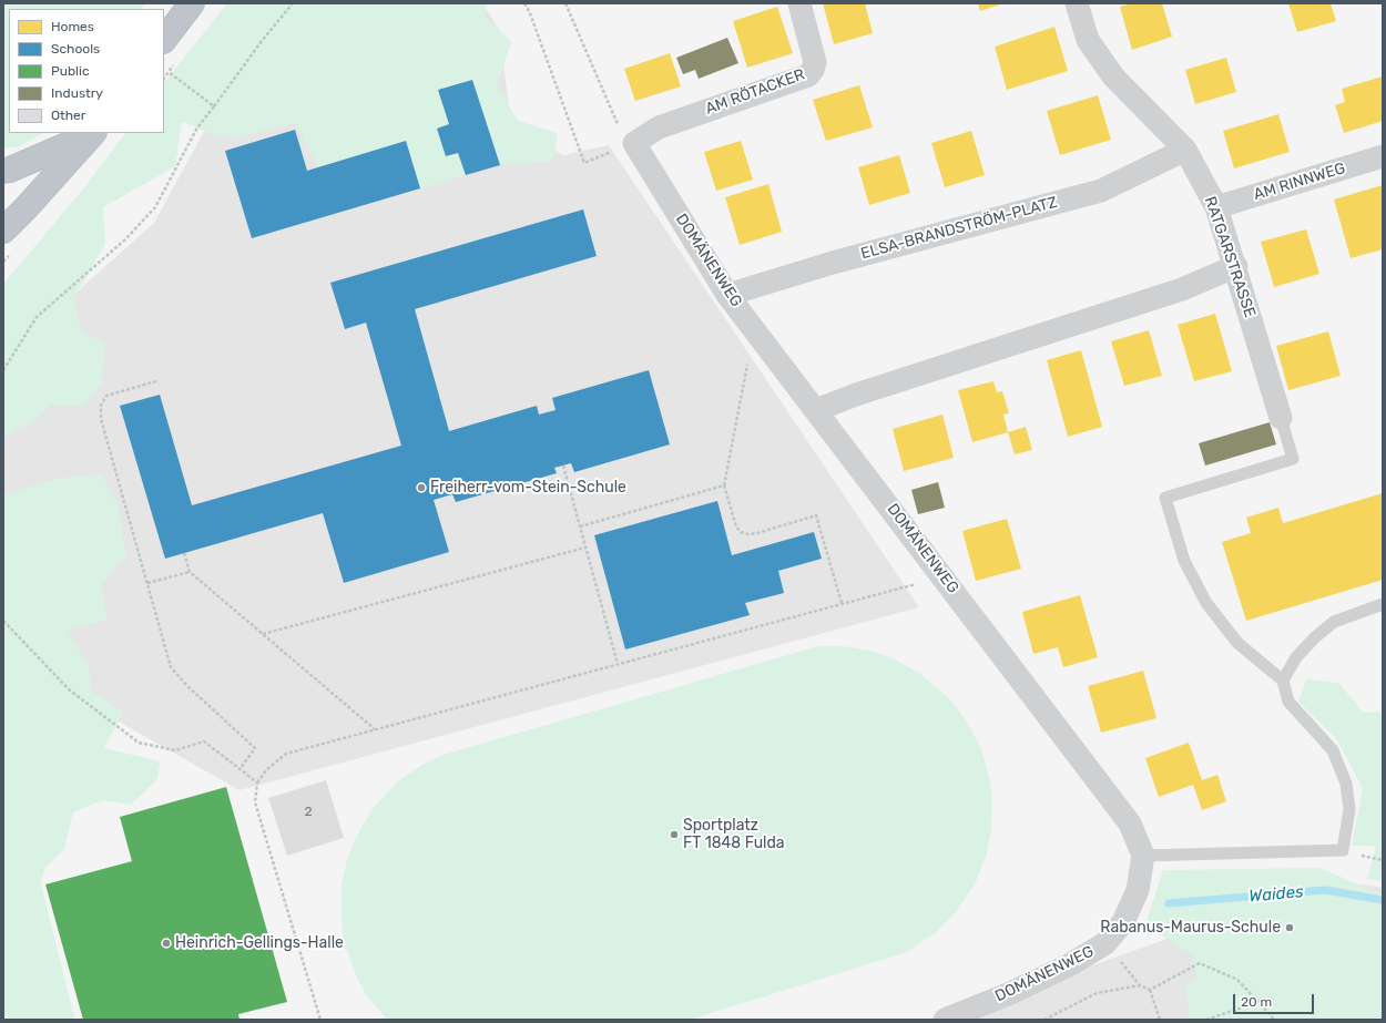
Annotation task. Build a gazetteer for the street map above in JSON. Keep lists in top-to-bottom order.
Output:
{
  "streets": {
    "street": [
      "AM RÖTACKER",
      "AM RINNWEG",
      "ELSA-BRANDSTRÖM-PLATZ",
      "RATGARSTRASSE",
      "DOMÄNENWEG"
    ]
  },
  "crossings": [
    ["AM RÖTACKER", "DOMÄNENWEG"],
    ["AM RINNWEG", "RATGARSTRASSE"],
    ["ELSA-BRANDSTRÖM-PLATZ", "RATGARSTRASSE"],
    ["ELSA-BRANDSTRÖM-PLATZ", "DOMÄNENWEG"]
  ],
  "water": ["Waides"],
  "places": [
    "Freiherr-vom-Stein-Schule",
    "Sportplatz FT 1848 Fulda",
    "Rabanus-Maurus-Schule",
    "Heinrich-Gellings-Halle"
  ],
  "house_numbers": ["2"],
  "legend": [
    "Homes",
    "Schools",
    "Public",
    "Industry",
    "Other"
  ],
  "scale_bar": "20 m"
}
